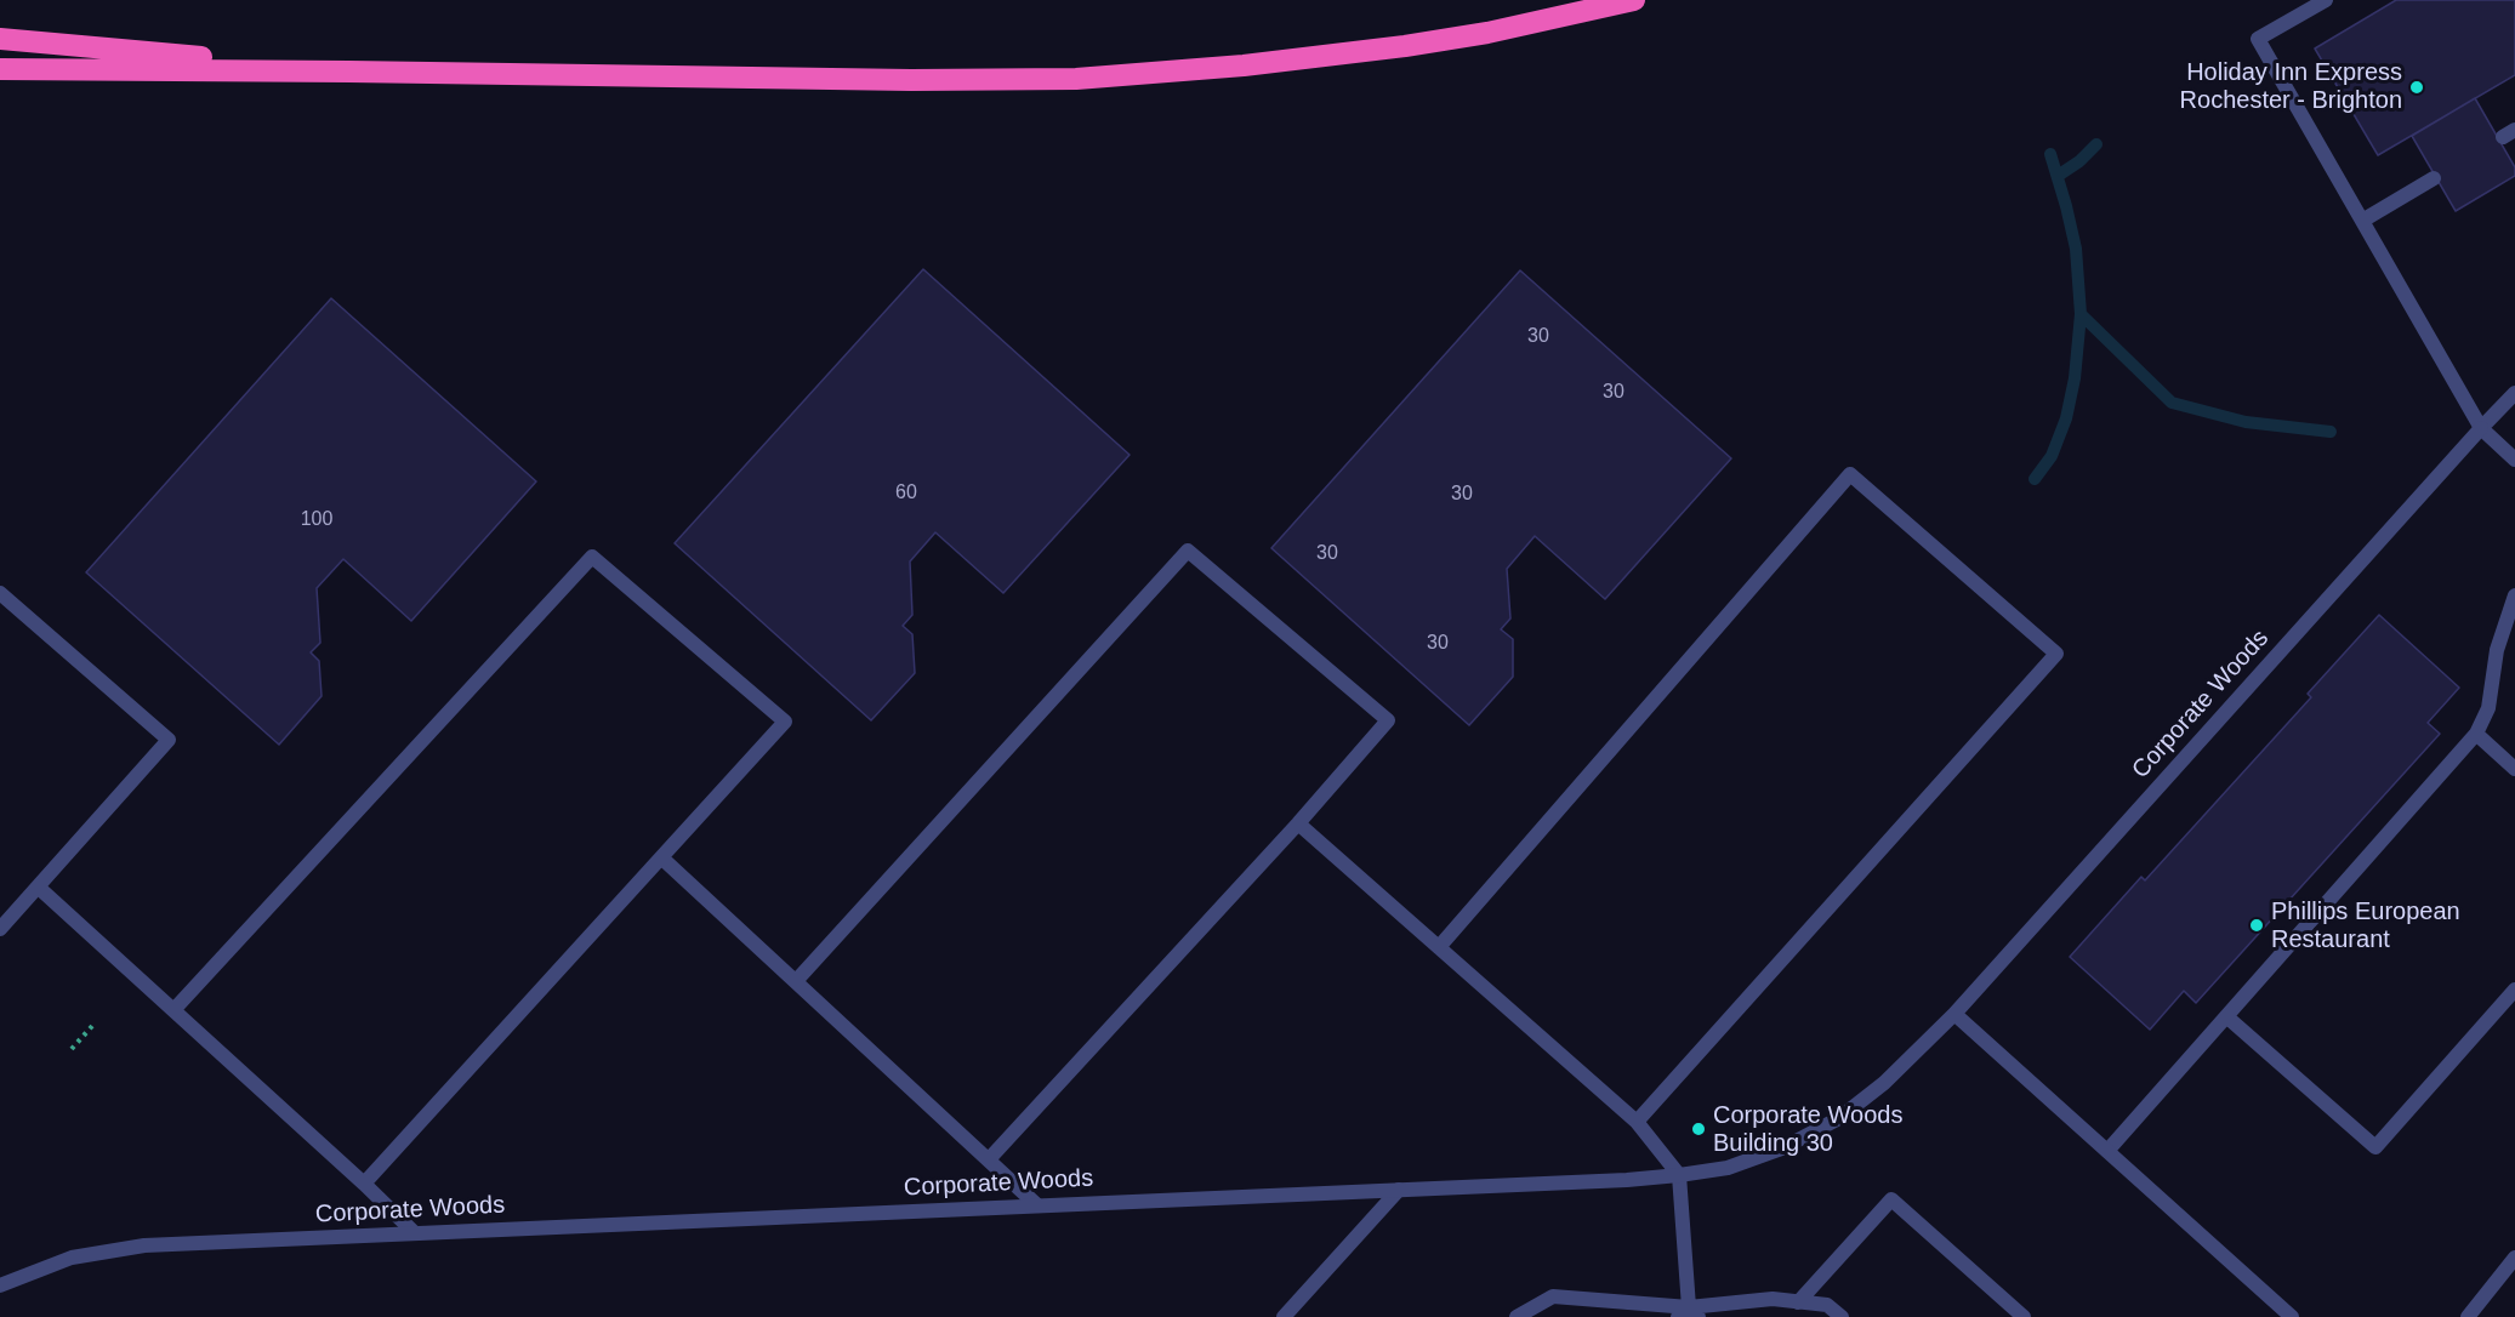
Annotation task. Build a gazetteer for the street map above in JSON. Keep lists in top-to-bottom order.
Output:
{
  "streets": {
    "street": ["Corporate Woods"]
  },
  "places": ["Holiday Inn Express Rochester - Brighton", "Phillips European Restaurant", "Corporate Woods Building 30"],
  "house_numbers": [
    "30",
    "30",
    "60",
    "30",
    "100",
    "30",
    "30"
  ]
}
